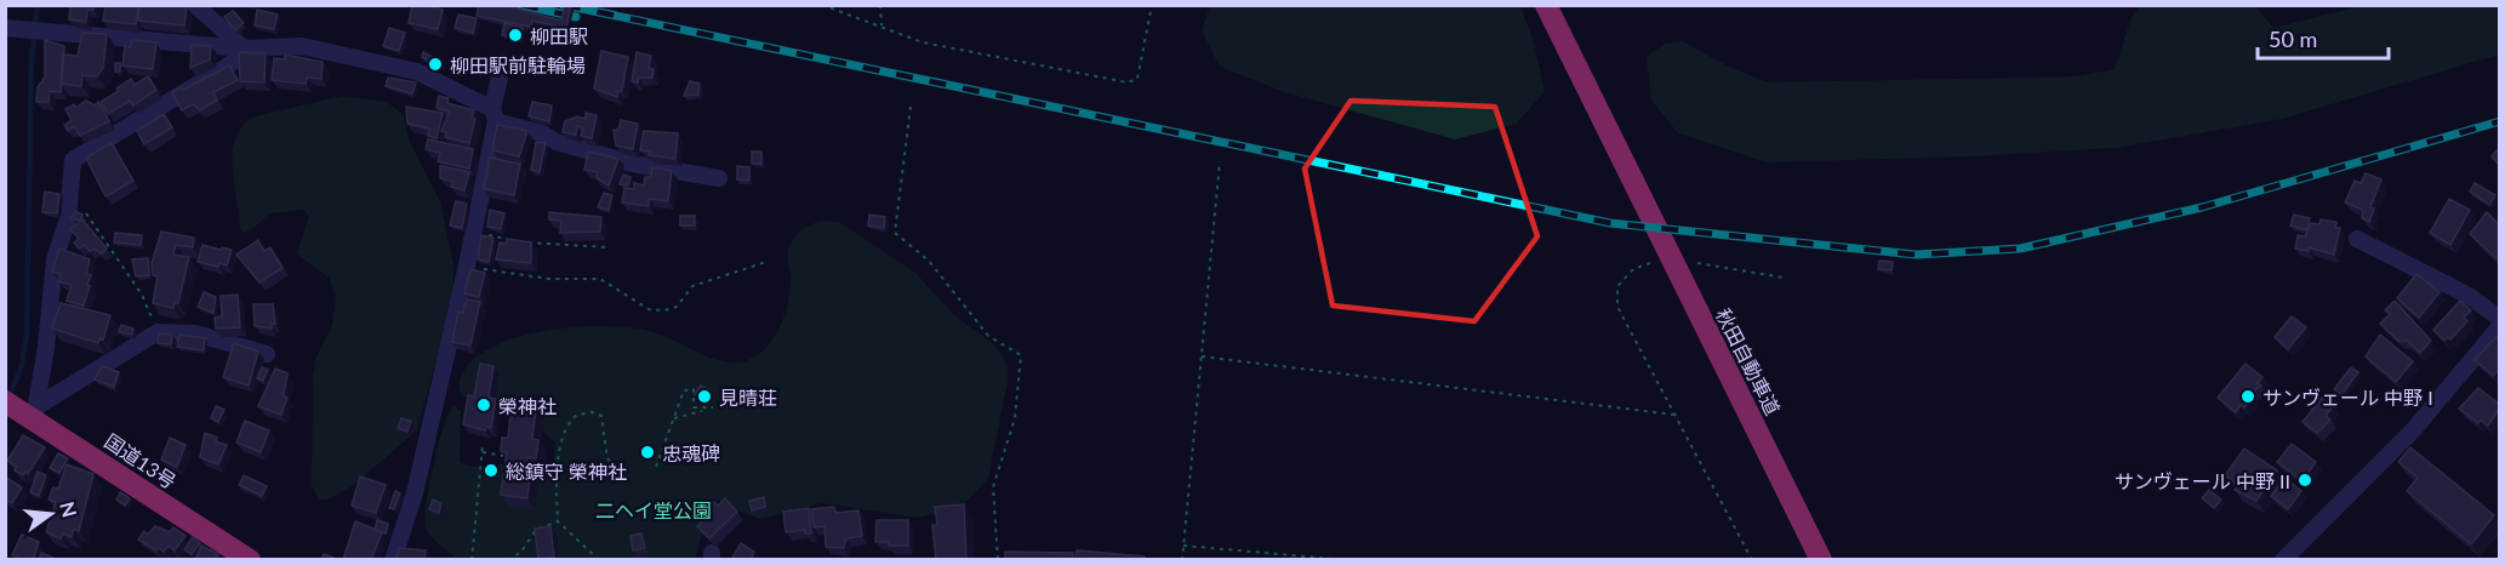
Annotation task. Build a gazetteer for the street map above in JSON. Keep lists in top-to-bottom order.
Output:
{
  "streets": {
    "highway": ["秋田自動車道", "国道13号"]
  },
  "parks": ["二ヘイ堂公園"],
  "places": [
    "柳田駅",
    "柳田駅前駐輪場",
    "見晴荘",
    "サンヴェール 中野 I",
    "榮神社",
    "忠魂碑",
    "総鎮守 榮神社",
    "サンヴェール 中野 II"
  ],
  "scale_bar": "50 m",
  "north": "right"
}
